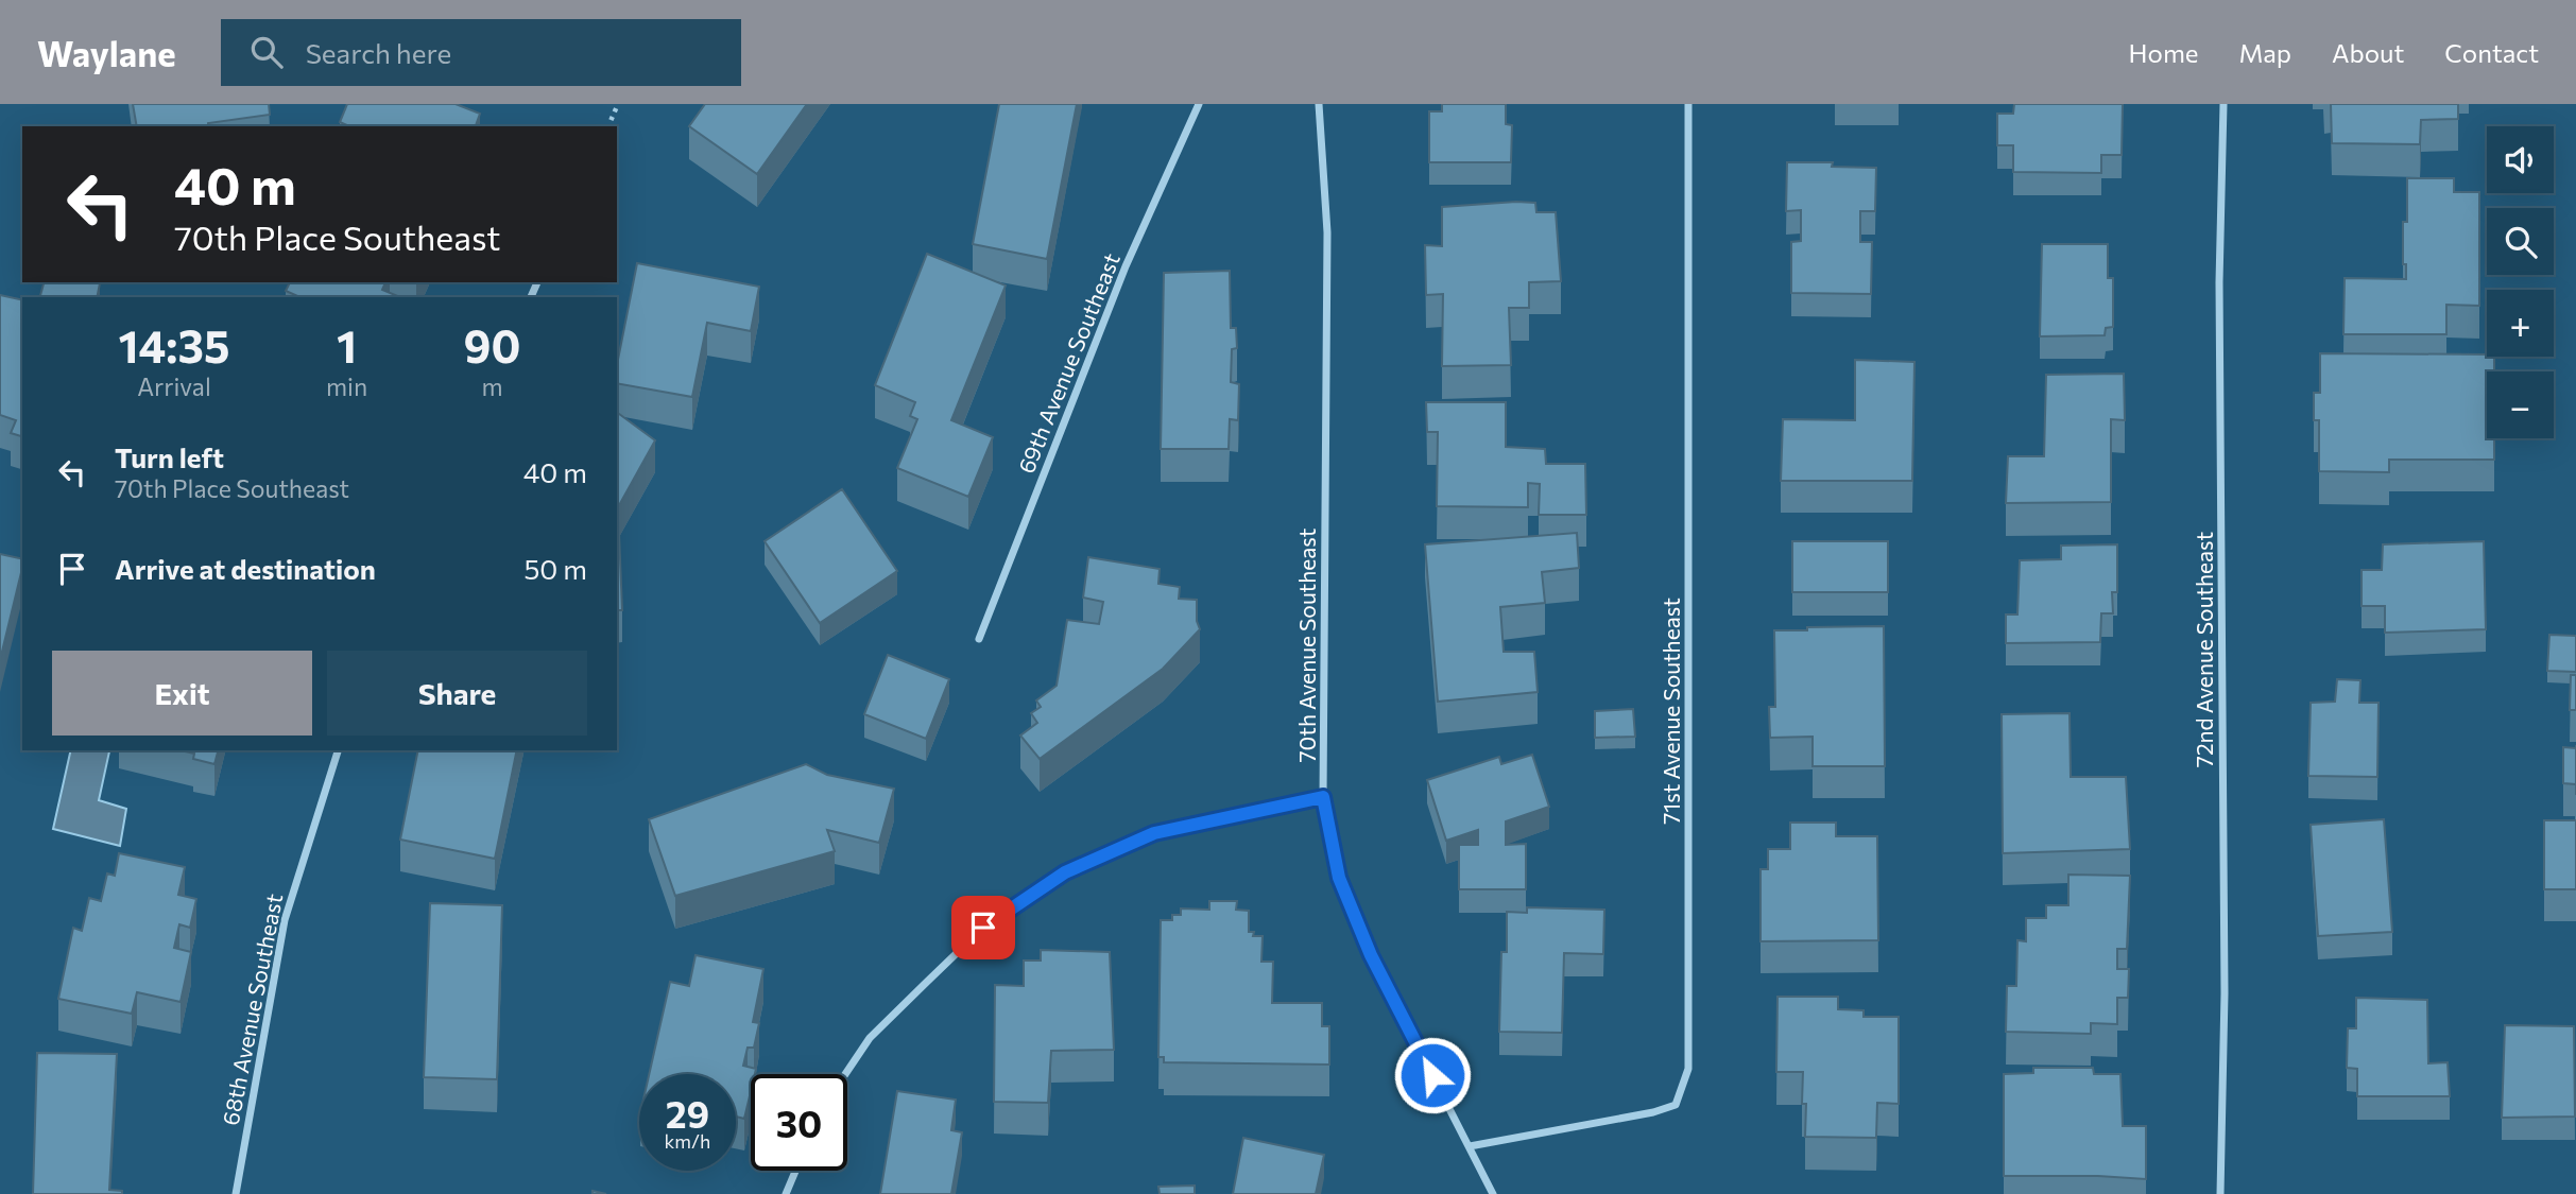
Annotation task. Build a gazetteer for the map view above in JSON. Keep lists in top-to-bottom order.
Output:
{
  "streets": {
    "street": [
      "69th Avenue Southeast",
      "70th Avenue Southeast",
      "72nd Avenue Southeast",
      "71st Avenue Southeast",
      "68th Avenue Southeast"
    ]
  },
  "crossings": [
    ["70th Avenue Southeast", "71st Avenue Southeast"]
  ],
  "page": {
    "header": "Waylane",
    "search": "Search here",
    "nav": [
      "Home",
      "Map",
      "About",
      "Contact"
    ],
    "map_buttons": ["+", "−"],
    "turn": ["40 m", "70th Place Southeast"],
    "eta": [
      "14:35",
      "Arrival",
      "1",
      "min",
      "90",
      "m"
    ],
    "list": [
      {
        "name": "Turn left",
        "note": "70th Place Southeast",
        "value": "40 m"
      },
      {
        "name": "Arrive at destination",
        "value": "50 m"
      }
    ],
    "buttons": ["Exit", "Share"],
    "speed": "29 km/h",
    "limit": "30"
  }
}
